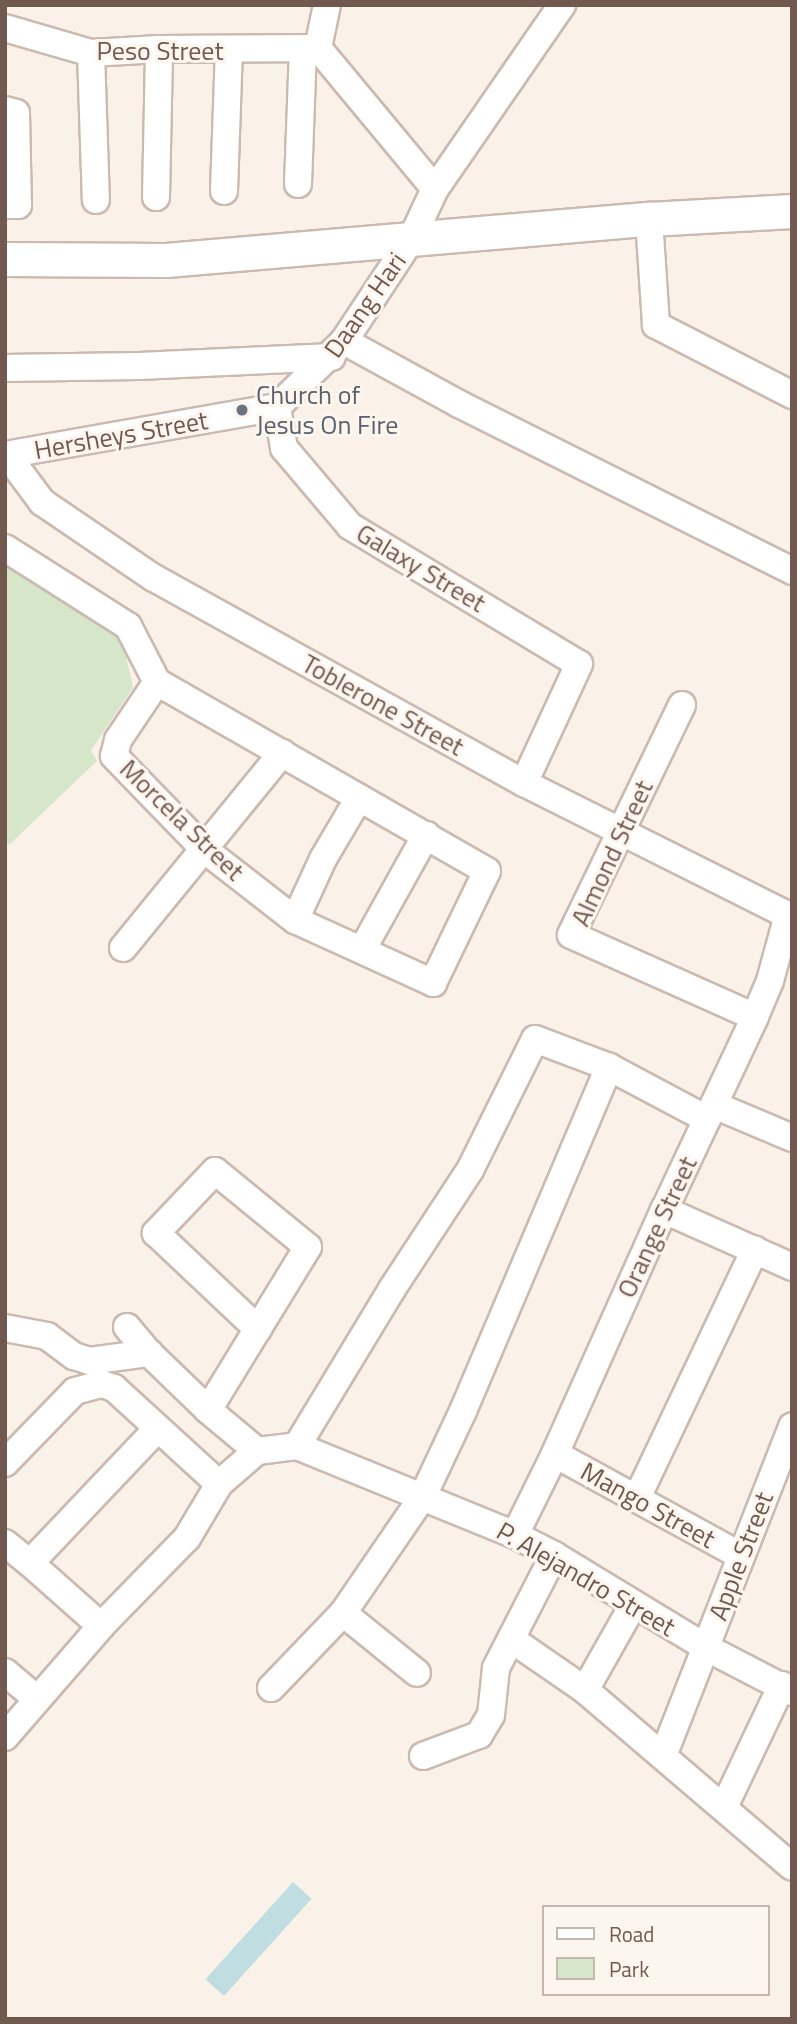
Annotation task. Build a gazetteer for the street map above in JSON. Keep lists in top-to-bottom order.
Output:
{
  "streets": {
    "street": [
      "Peso Street",
      "Daang Hari",
      "Hersheys Street",
      "Galaxy Street",
      "Toblerone Street",
      "Morcela Street",
      "Almond Street",
      "Orange Street",
      "Mango Street",
      "Apple Street",
      "P. Alejandro Street"
    ]
  },
  "crossings": [
    ["Daang Hari", "Hersheys Street"],
    ["Daang Hari", "Galaxy Street"],
    ["Hersheys Street", "Galaxy Street"],
    ["Hersheys Street", "Toblerone Street"],
    ["Galaxy Street", "Toblerone Street"],
    ["Toblerone Street", "Almond Street"],
    ["Toblerone Street", "Orange Street"],
    ["Almond Street", "Orange Street"],
    ["Orange Street", "Mango Street"],
    ["Orange Street", "P. Alejandro Street"],
    ["Mango Street", "Apple Street"],
    ["Apple Street", "P. Alejandro Street"]
  ],
  "places": ["Church of Jesus On Fire"],
  "legend": ["Road", "Park"]
}
